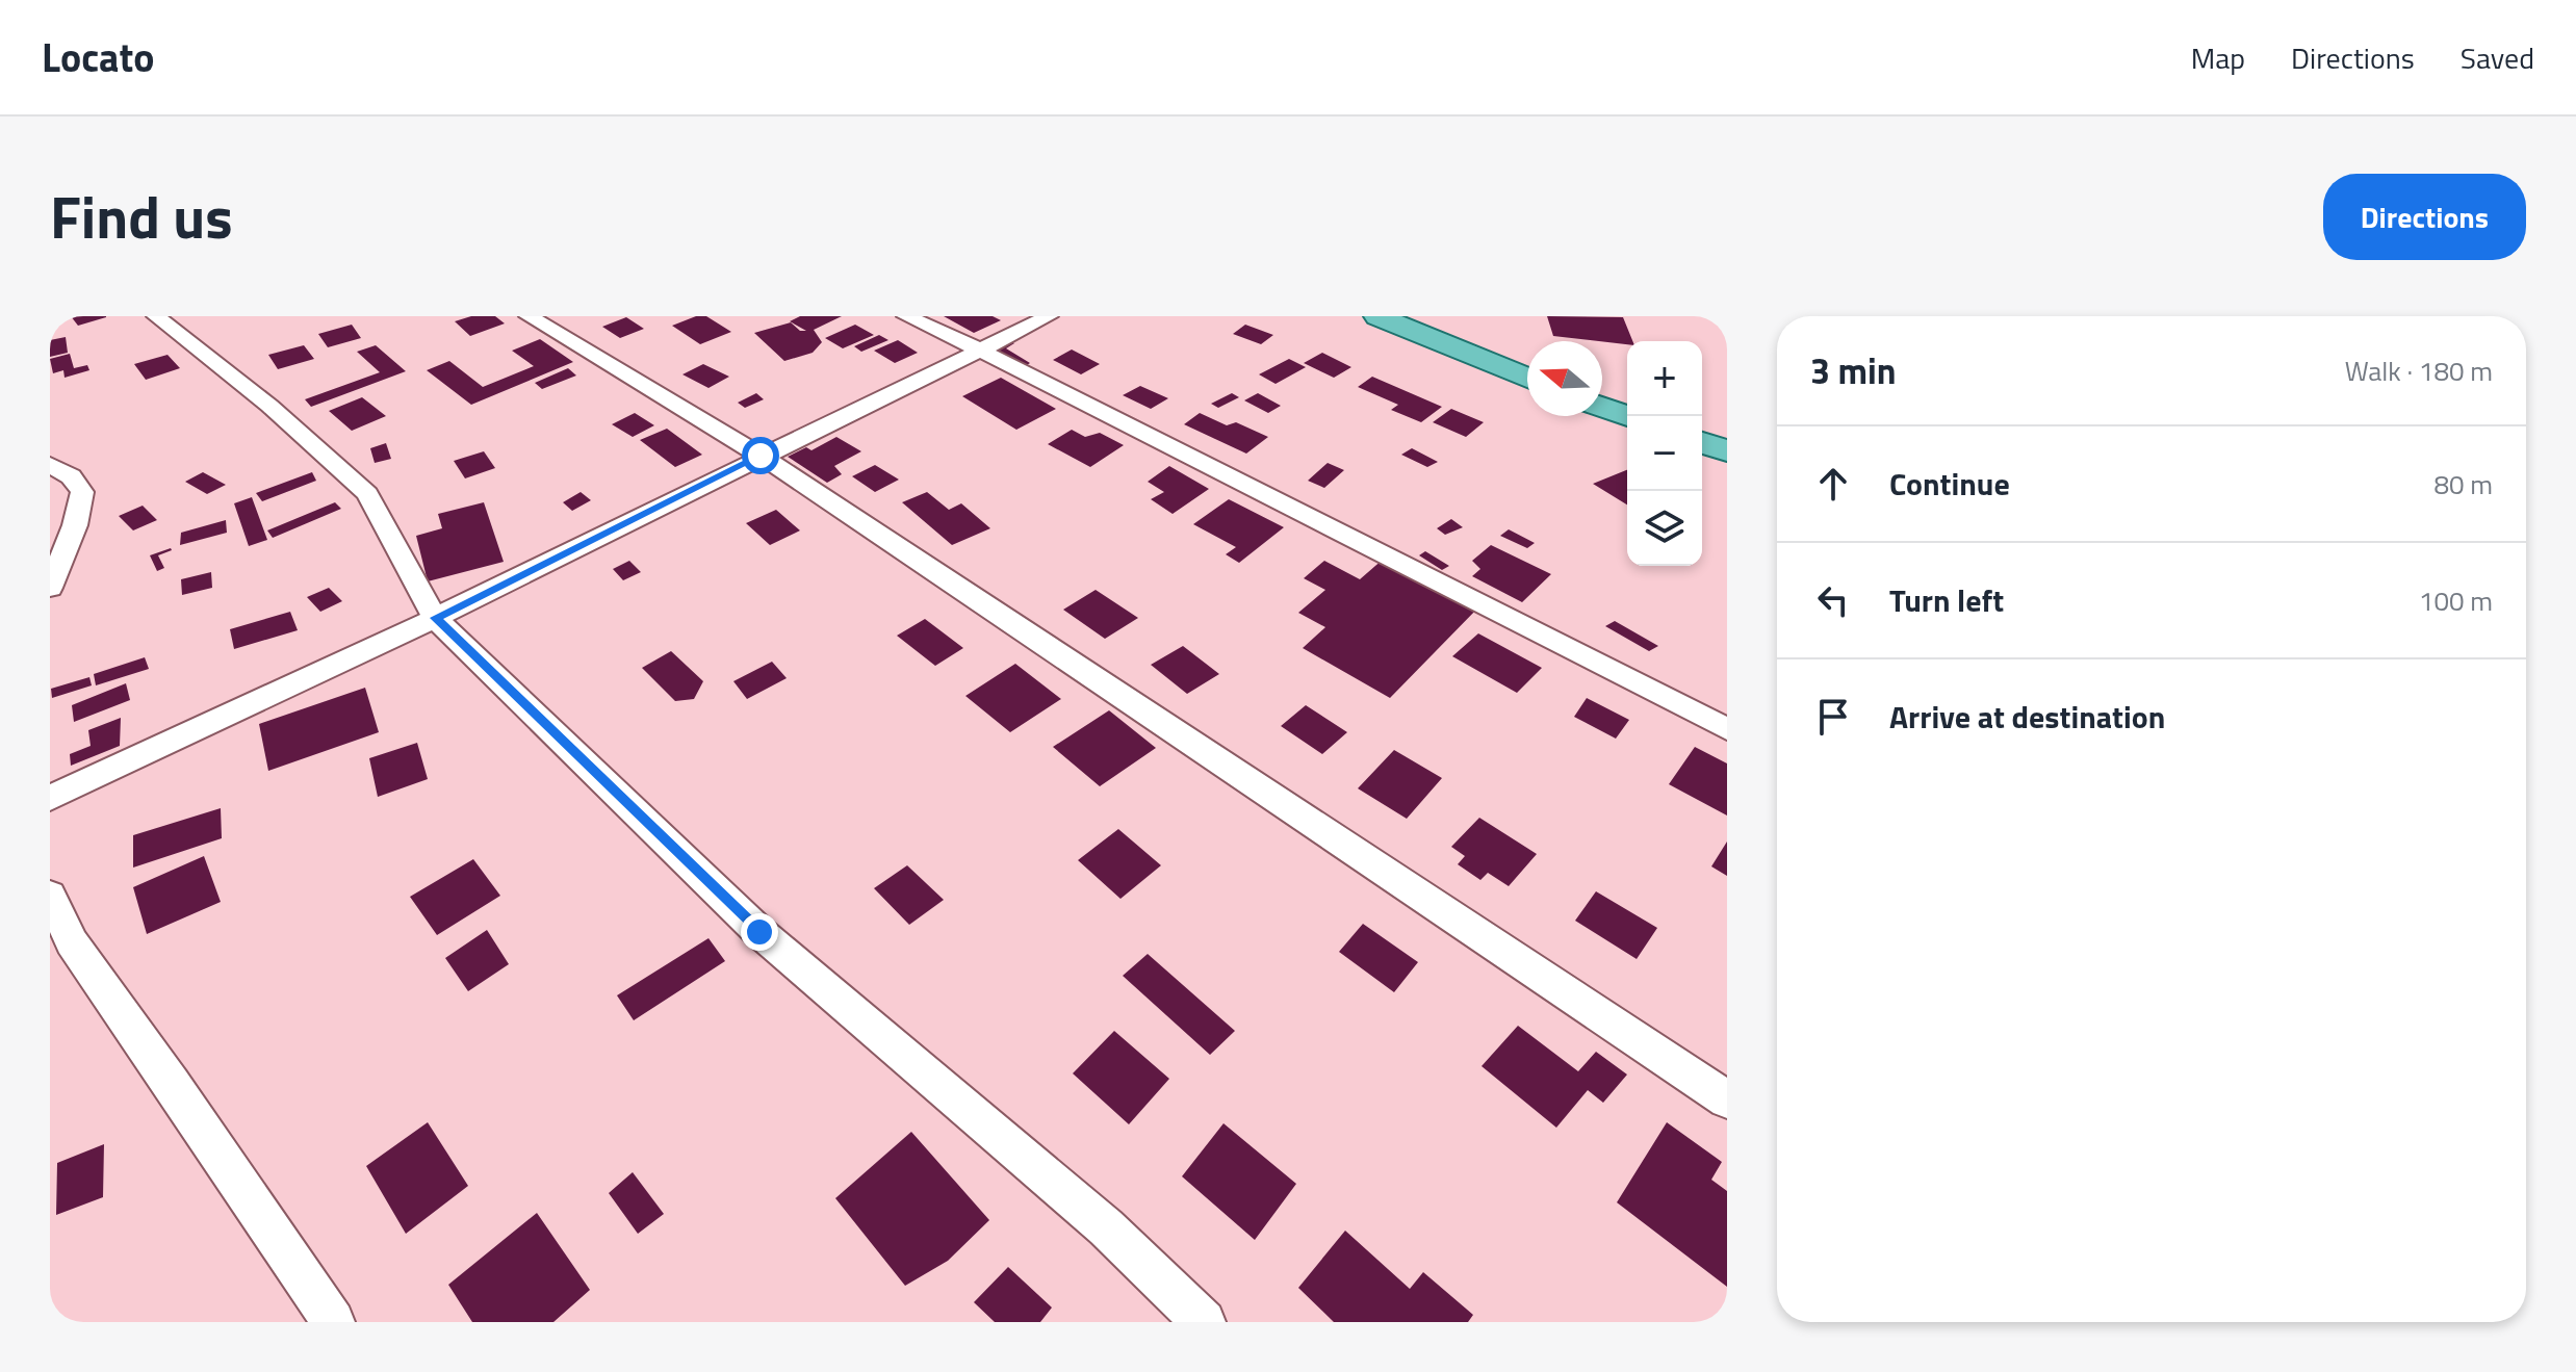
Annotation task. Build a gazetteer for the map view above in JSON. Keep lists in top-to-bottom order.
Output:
{
  "north": "left",
  "page": {
    "header": "Locato",
    "nav": ["Map", "Directions", "Saved"],
    "title": "Find us",
    "buttons": "Directions",
    "heading": ["3 min", "Walk · 180 m"],
    "map_buttons": ["+", "−"],
    "list": [
      ["Continue", "80 m"],
      ["Turn left", "100 m"],
      "Arrive at destination"
    ]
  }
}
